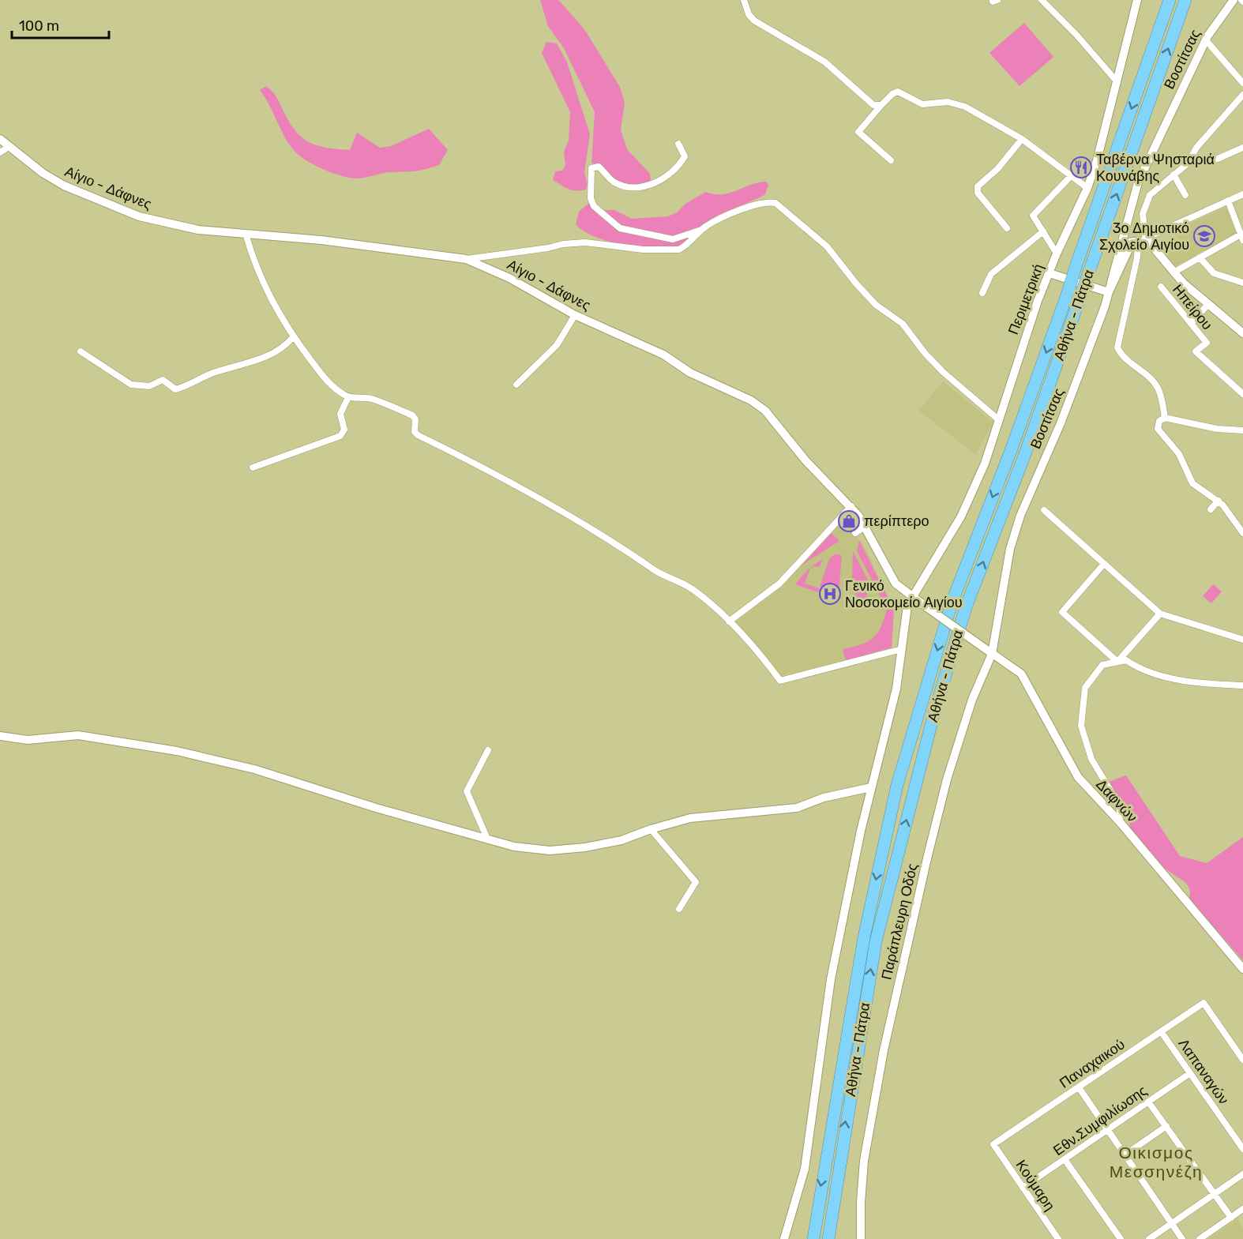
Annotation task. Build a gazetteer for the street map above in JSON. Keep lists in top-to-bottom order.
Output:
{
  "streets": {
    "highway": ["Αθήνα - Πάτρα"],
    "street": [
      "Βοστίτσας",
      "Αίγιο - Δάφνες",
      "Περιμετρική",
      "Ηπείρου",
      "Δαφνών",
      "Παράπλευρη Οδός",
      "Παναχαικού",
      "Λαπαναγών",
      "Εθν.Συμφιλίωσης",
      "Κούμαρη"
    ]
  },
  "crossings": [
    ["Βοστίτσας", "Δαφνών"],
    ["Βοστίτσας", "Παράπλευρη Οδός"],
    ["Αίγιο - Δάφνες", "Περιμετρική"],
    ["Αίγιο - Δάφνες", "Δαφνών"],
    ["Παναχαικού", "Λαπαναγών"],
    ["Παναχαικού", "Κούμαρη"],
    ["Λαπαναγών", "Εθν.Συμφιλίωσης"],
    ["Εθν.Συμφιλίωσης", "Κούμαρη"]
  ],
  "districts": ["Οικισμος Μεσσηνέζη"],
  "places": {
    "restaurant": ["Ταβέρνα Ψησταριά Κουνάβης"],
    "school or university": ["3ο Δημοτικό Σχολείο Αιγίου"],
    "shop": ["περίπτερο"],
    "hospital": ["Γενικό Νοσοκομείο Αιγίου"]
  },
  "scale_bar": "100 m"
}
